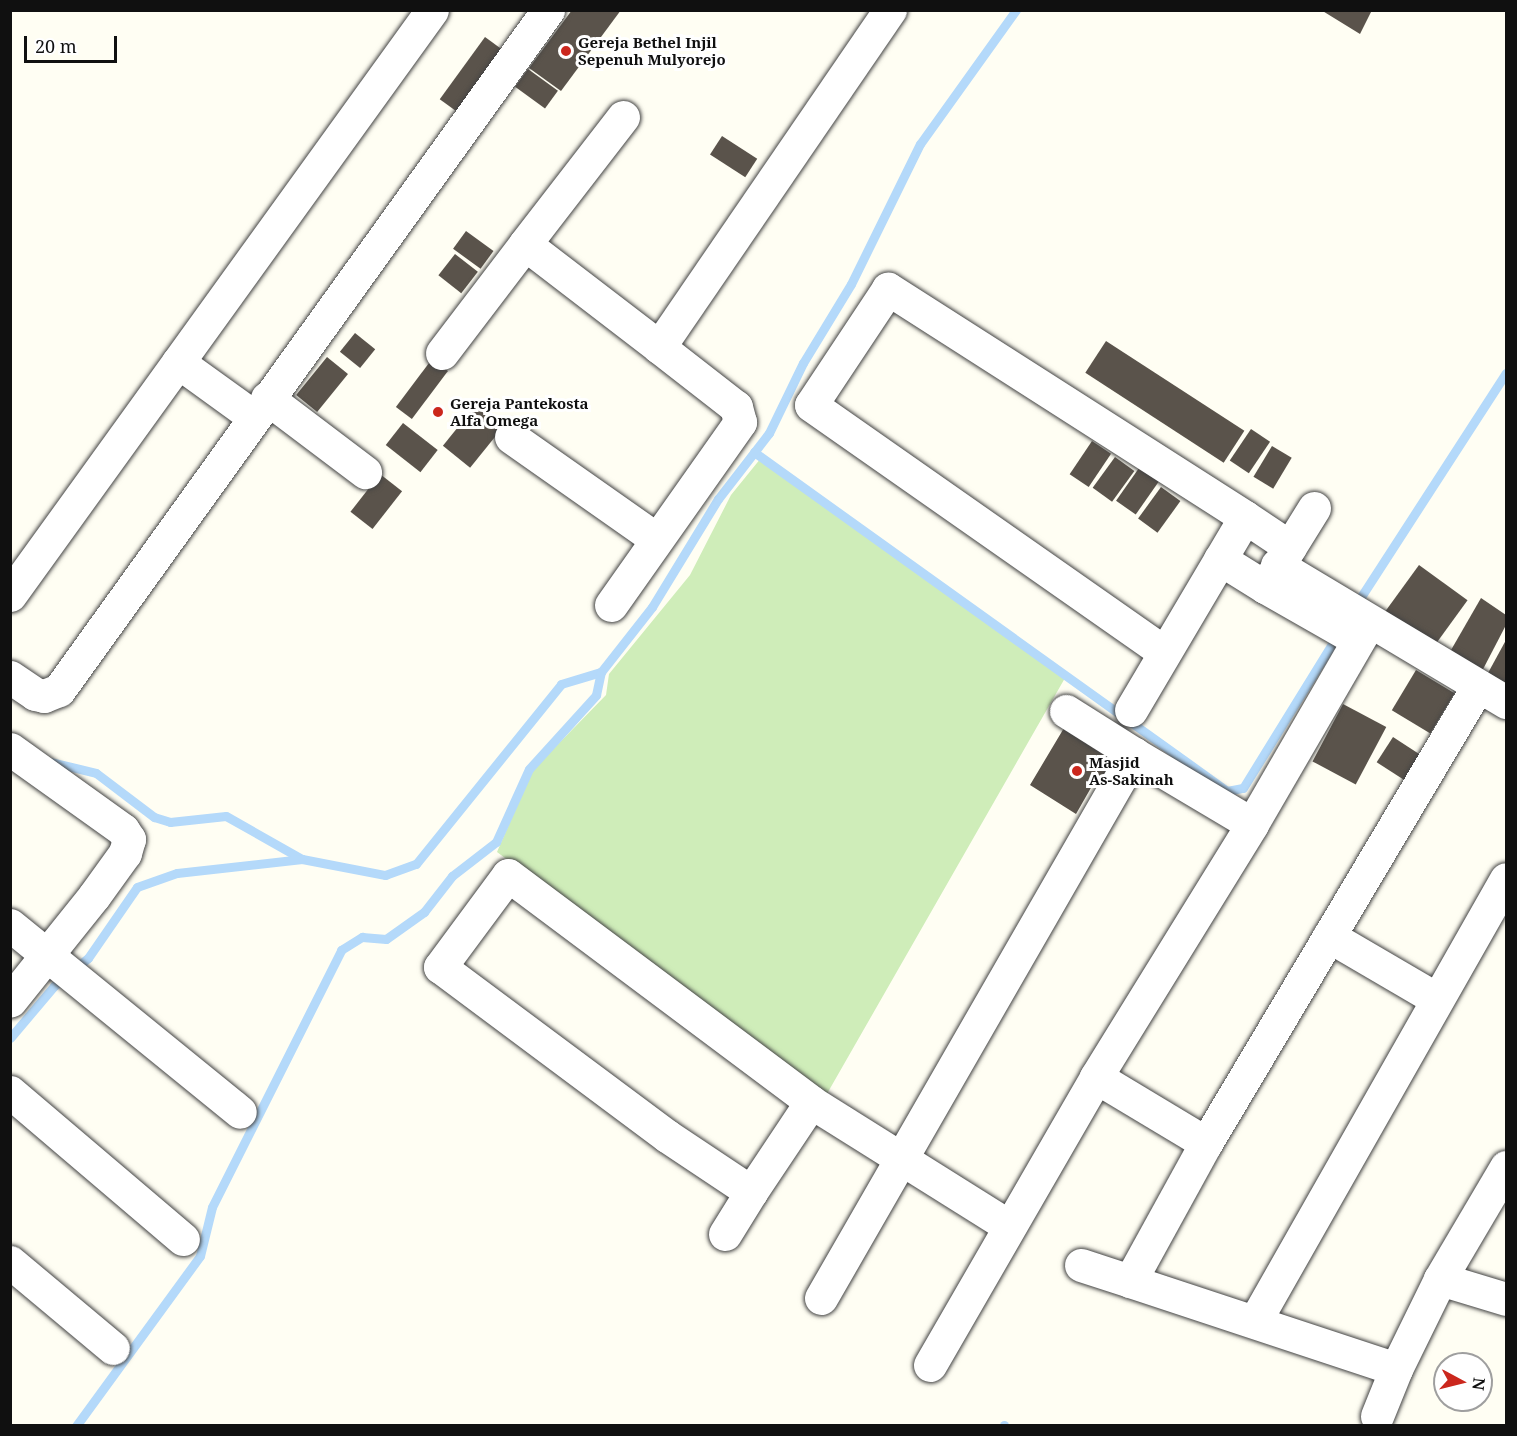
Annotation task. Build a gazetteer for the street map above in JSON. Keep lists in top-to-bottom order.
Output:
{
  "places": ["Gereja Bethel Injil Sepenuh Mulyorejo", "Gereja Pantekosta Alfa Omega", "Masjid As-Sakinah"],
  "scale_bar": "20 m",
  "north": "right"
}
